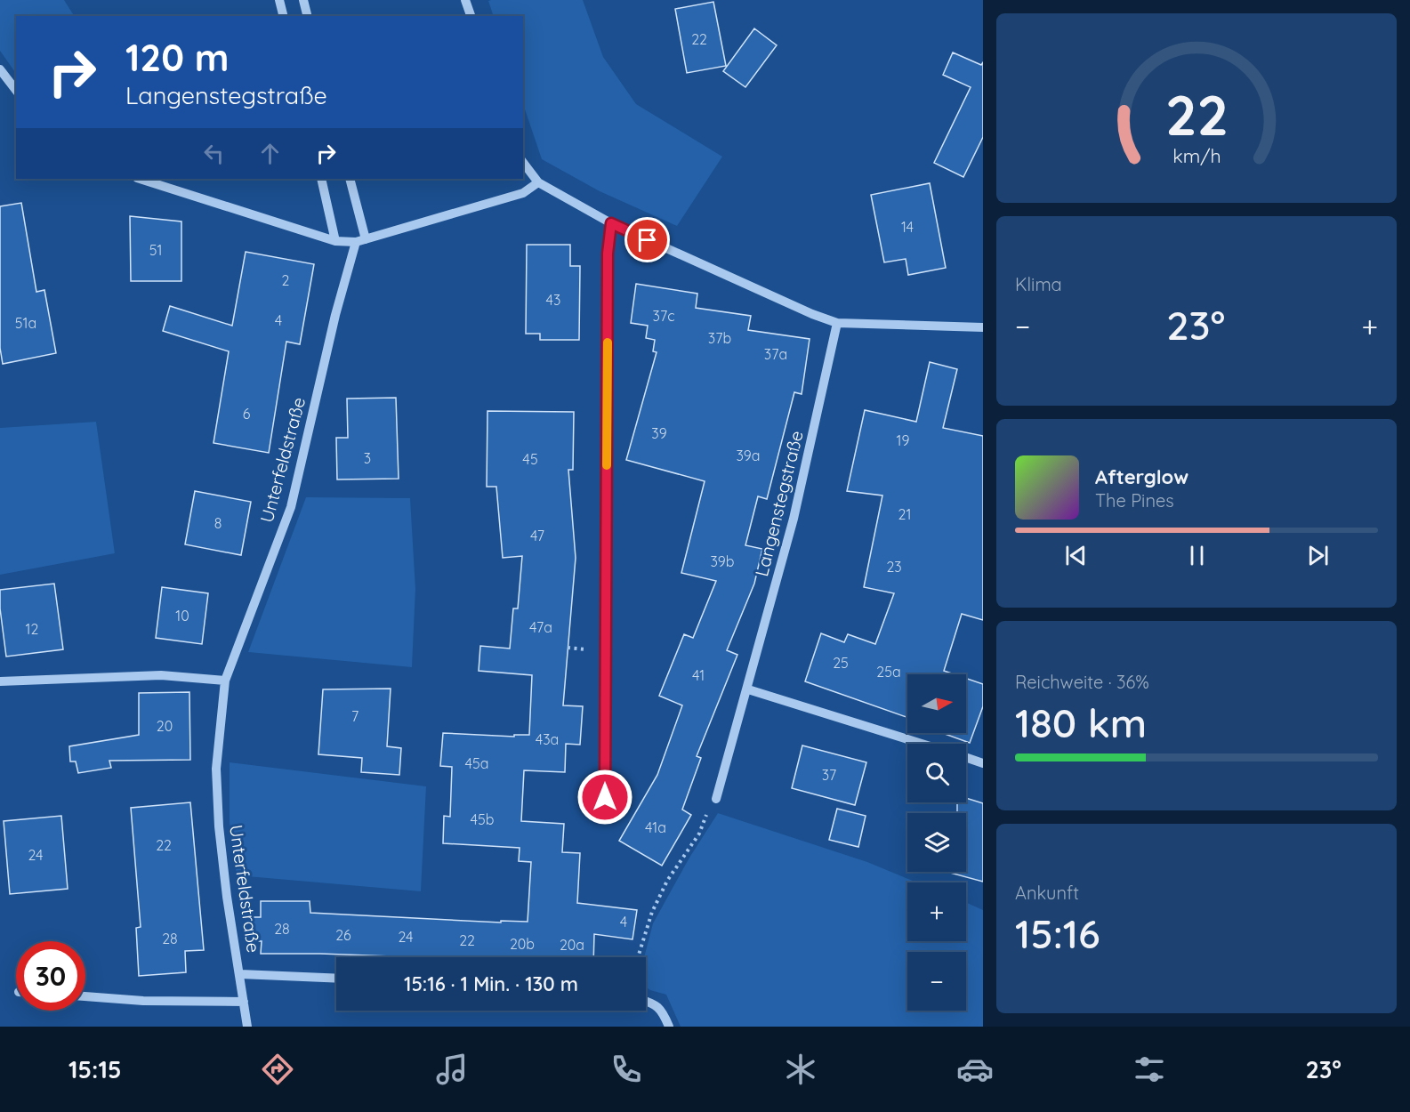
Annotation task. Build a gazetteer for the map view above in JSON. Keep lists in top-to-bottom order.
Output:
{
  "streets": {
    "street": ["Unterfeldstraße", "Langenstegstraße"]
  },
  "house_numbers": [
    "22",
    "14",
    "51",
    "2",
    "43",
    "37c",
    "4",
    "51a",
    "37b",
    "37a",
    "6",
    "39",
    "19",
    "39a",
    "3",
    "45",
    "21",
    "8",
    "47",
    "39b",
    "23",
    "10",
    "47a",
    "12",
    "25",
    "25a",
    "41",
    "7",
    "20",
    "43a",
    "45a",
    "37",
    "45b",
    "41a",
    "22",
    "24",
    "4",
    "28",
    "26",
    "24",
    "28",
    "22",
    "20b",
    "20a"
  ],
  "north": "right",
  "page": {
    "turn": ["120 m", "Langenstegstraße"],
    "tile": [
      "Klima",
      ["Reichweite · 36%", "180 km"],
      ["Ankunft", "15:16"]
    ],
    "heat": ["−", "23°", "+"],
    "song": ["Afterglow", "The Pines"],
    "map_buttons": ["+", "−"],
    "limit": "30",
    "trip": "15:16 · 1 Min. · 130 m",
    "tabs": ["15:15", "23°"],
    "gauge": ["22", "km/h"]
  }
}
